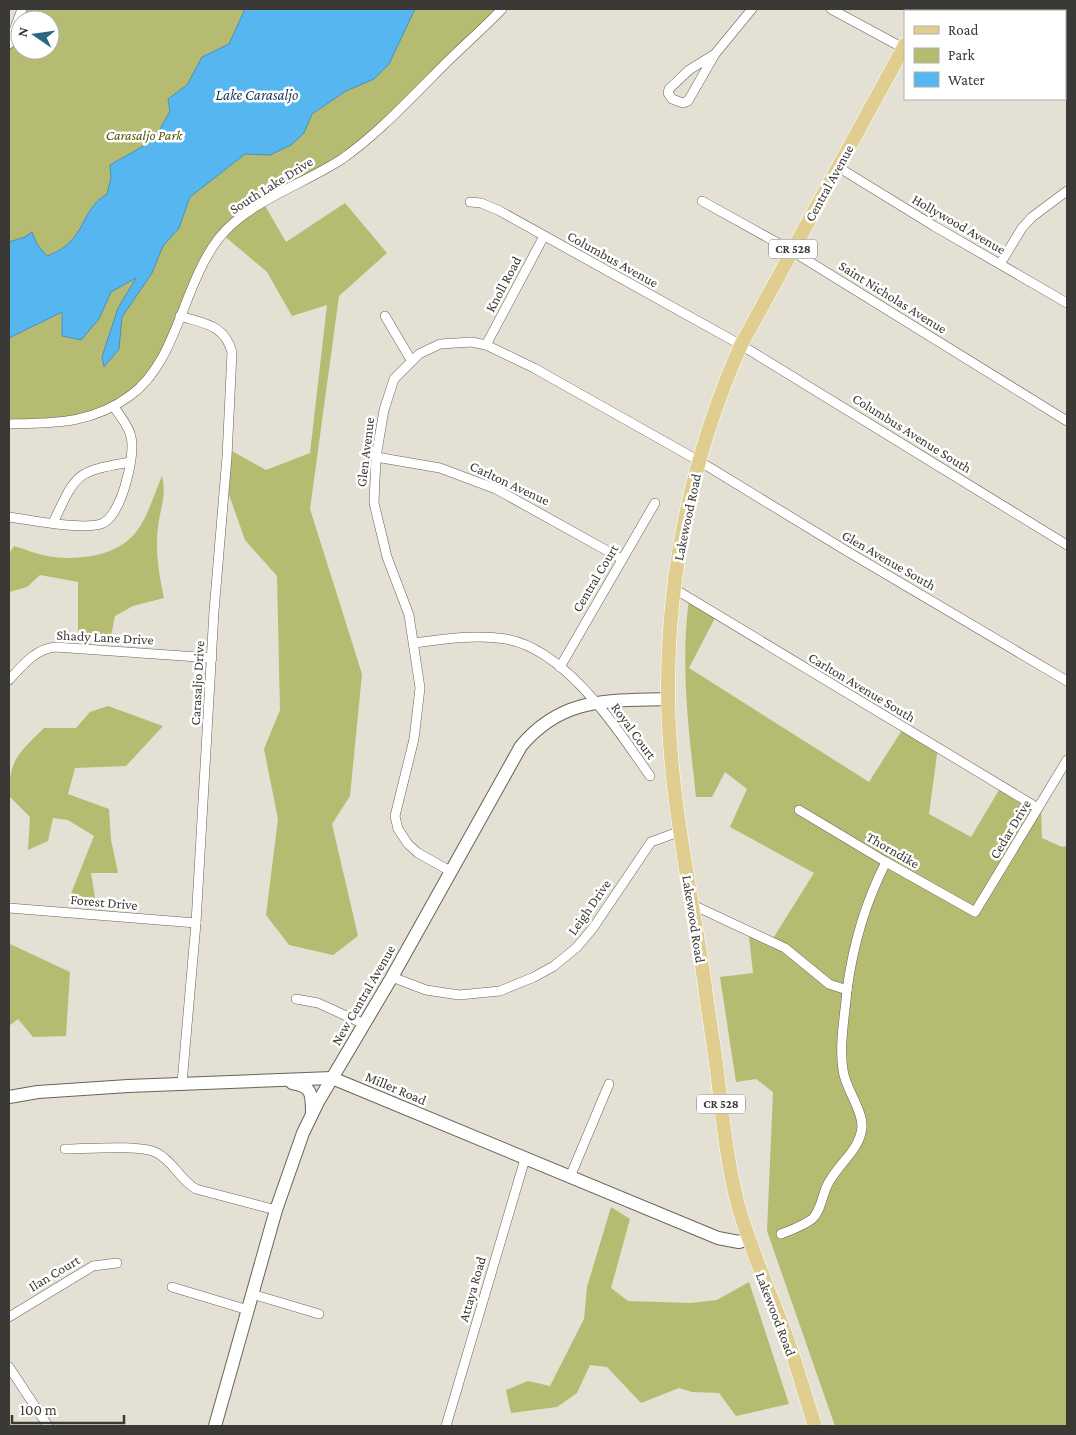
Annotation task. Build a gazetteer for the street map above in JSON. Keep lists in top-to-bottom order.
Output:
{
  "streets": {
    "main road": ["Central Avenue", "CR 528", "Lakewood Road"],
    "street": [
      "South Lake Drive",
      "Hollywood Avenue",
      "Columbus Avenue",
      "Knoll Road",
      "Saint Nicholas Avenue",
      "Columbus Avenue South",
      "Glen Avenue",
      "Carlton Avenue",
      "Glen Avenue South",
      "Central Court",
      "Shady Lane Drive",
      "Carasaljo Drive",
      "Carlton Avenue South",
      "Royal Court",
      "Cedar Drive",
      "Thorndike",
      "Forest Drive",
      "Leigh Drive",
      "New Central Avenue",
      "Miller Road",
      "Ilan Court",
      "Attaya Road"
    ]
  },
  "crossings": [
    ["Central Avenue", "Hollywood Avenue"],
    ["Central Avenue", "Columbus Avenue"],
    ["Central Avenue", "Saint Nicholas Avenue"],
    ["Central Avenue", "Columbus Avenue South"],
    ["Central Avenue", "Glen Avenue"],
    ["Central Avenue", "Lakewood Road"],
    ["Central Avenue", "Glen Avenue South"],
    ["South Lake Drive", "Carasaljo Drive"],
    ["Columbus Avenue", "Knoll Road"],
    ["Columbus Avenue", "Columbus Avenue South"],
    ["Knoll Road", "Glen Avenue"],
    ["Glen Avenue", "Carlton Avenue"],
    ["Glen Avenue", "Lakewood Road"],
    ["Glen Avenue", "Glen Avenue South"],
    ["Glen Avenue", "Royal Court"],
    ["Glen Avenue", "New Central Avenue"],
    ["Carlton Avenue", "Central Court"],
    ["Lakewood Road", "Glen Avenue South"],
    ["Lakewood Road", "Carlton Avenue South"],
    ["Lakewood Road", "Leigh Drive"],
    ["Lakewood Road", "New Central Avenue"],
    ["Lakewood Road", "Miller Road"],
    ["Central Court", "Royal Court"],
    ["Shady Lane Drive", "Carasaljo Drive"],
    ["Carasaljo Drive", "Forest Drive"],
    ["Carasaljo Drive", "Miller Road"],
    ["Carlton Avenue South", "Cedar Drive"],
    ["Royal Court", "New Central Avenue"],
    ["Cedar Drive", "Thorndike"],
    ["Leigh Drive", "New Central Avenue"],
    ["New Central Avenue", "Miller Road"],
    ["Miller Road", "Attaya Road"]
  ],
  "water": ["Lake Carasaljo"],
  "parks": ["Carasaljo Park"],
  "legend": ["Road", "Park", "Water"],
  "scale_bar": "100 m",
  "north": "left"
}
